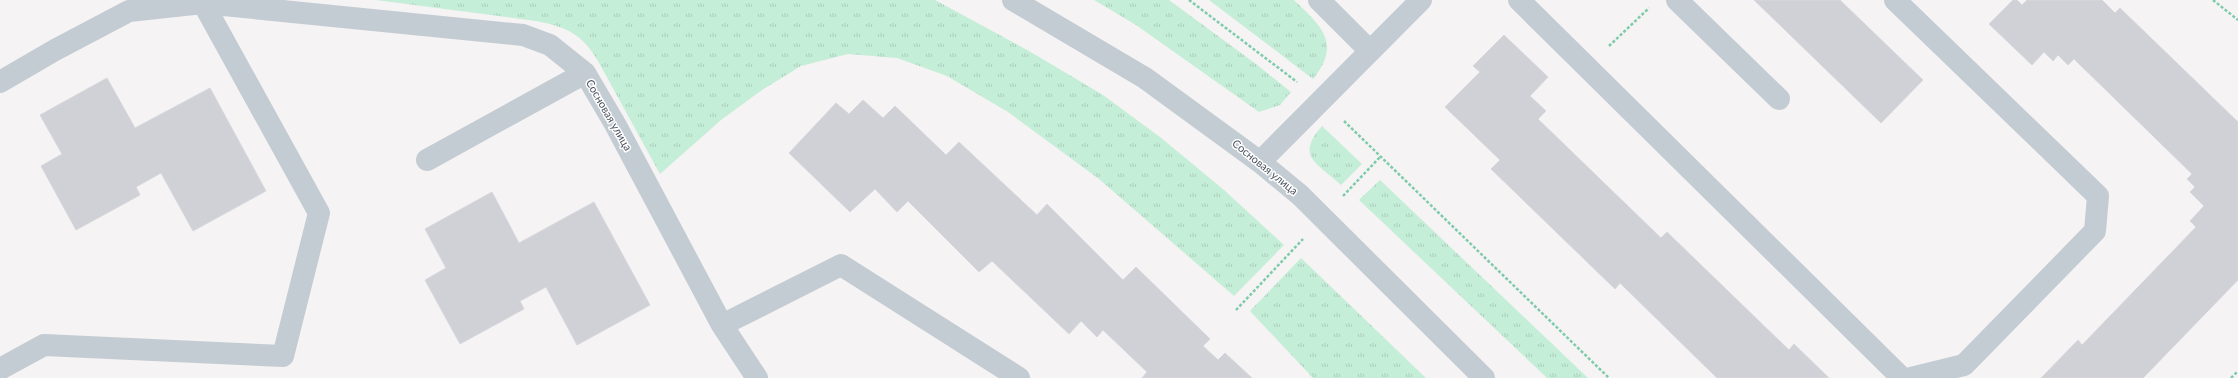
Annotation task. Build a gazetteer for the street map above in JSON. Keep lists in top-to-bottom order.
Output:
{
  "streets": {
    "street": ["Сосновая улица"]
  }
}
